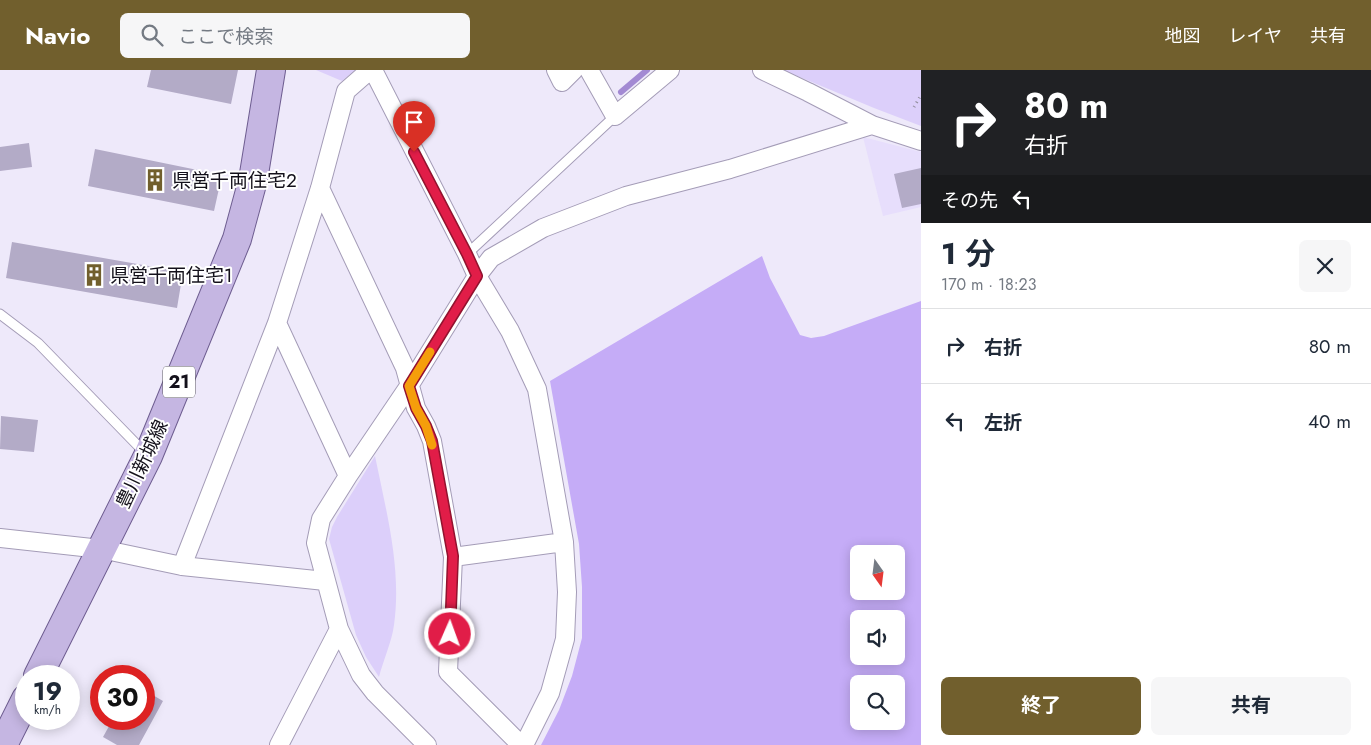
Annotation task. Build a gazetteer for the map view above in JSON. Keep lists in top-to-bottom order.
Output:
{
  "streets": {
    "main road": ["21", "豊川新城線"]
  },
  "places": {
    "building": ["県営千両住宅2", "県営千両住宅1"]
  },
  "north": "bottom",
  "page": {
    "header": "Navio",
    "search": "ここで検索",
    "nav": ["地図", "レイヤ", "共有"],
    "turn": ["80 m", "右折"],
    "then": "その先",
    "heading": ["1 分", "170 m · 18:23"],
    "list": [
      {
        "name": "右折",
        "value": "80 m"
      },
      {
        "name": "左折",
        "value": "40 m"
      }
    ],
    "speed": "19 km/h",
    "limit": "30",
    "buttons": ["終了", "共有"]
  }
}
